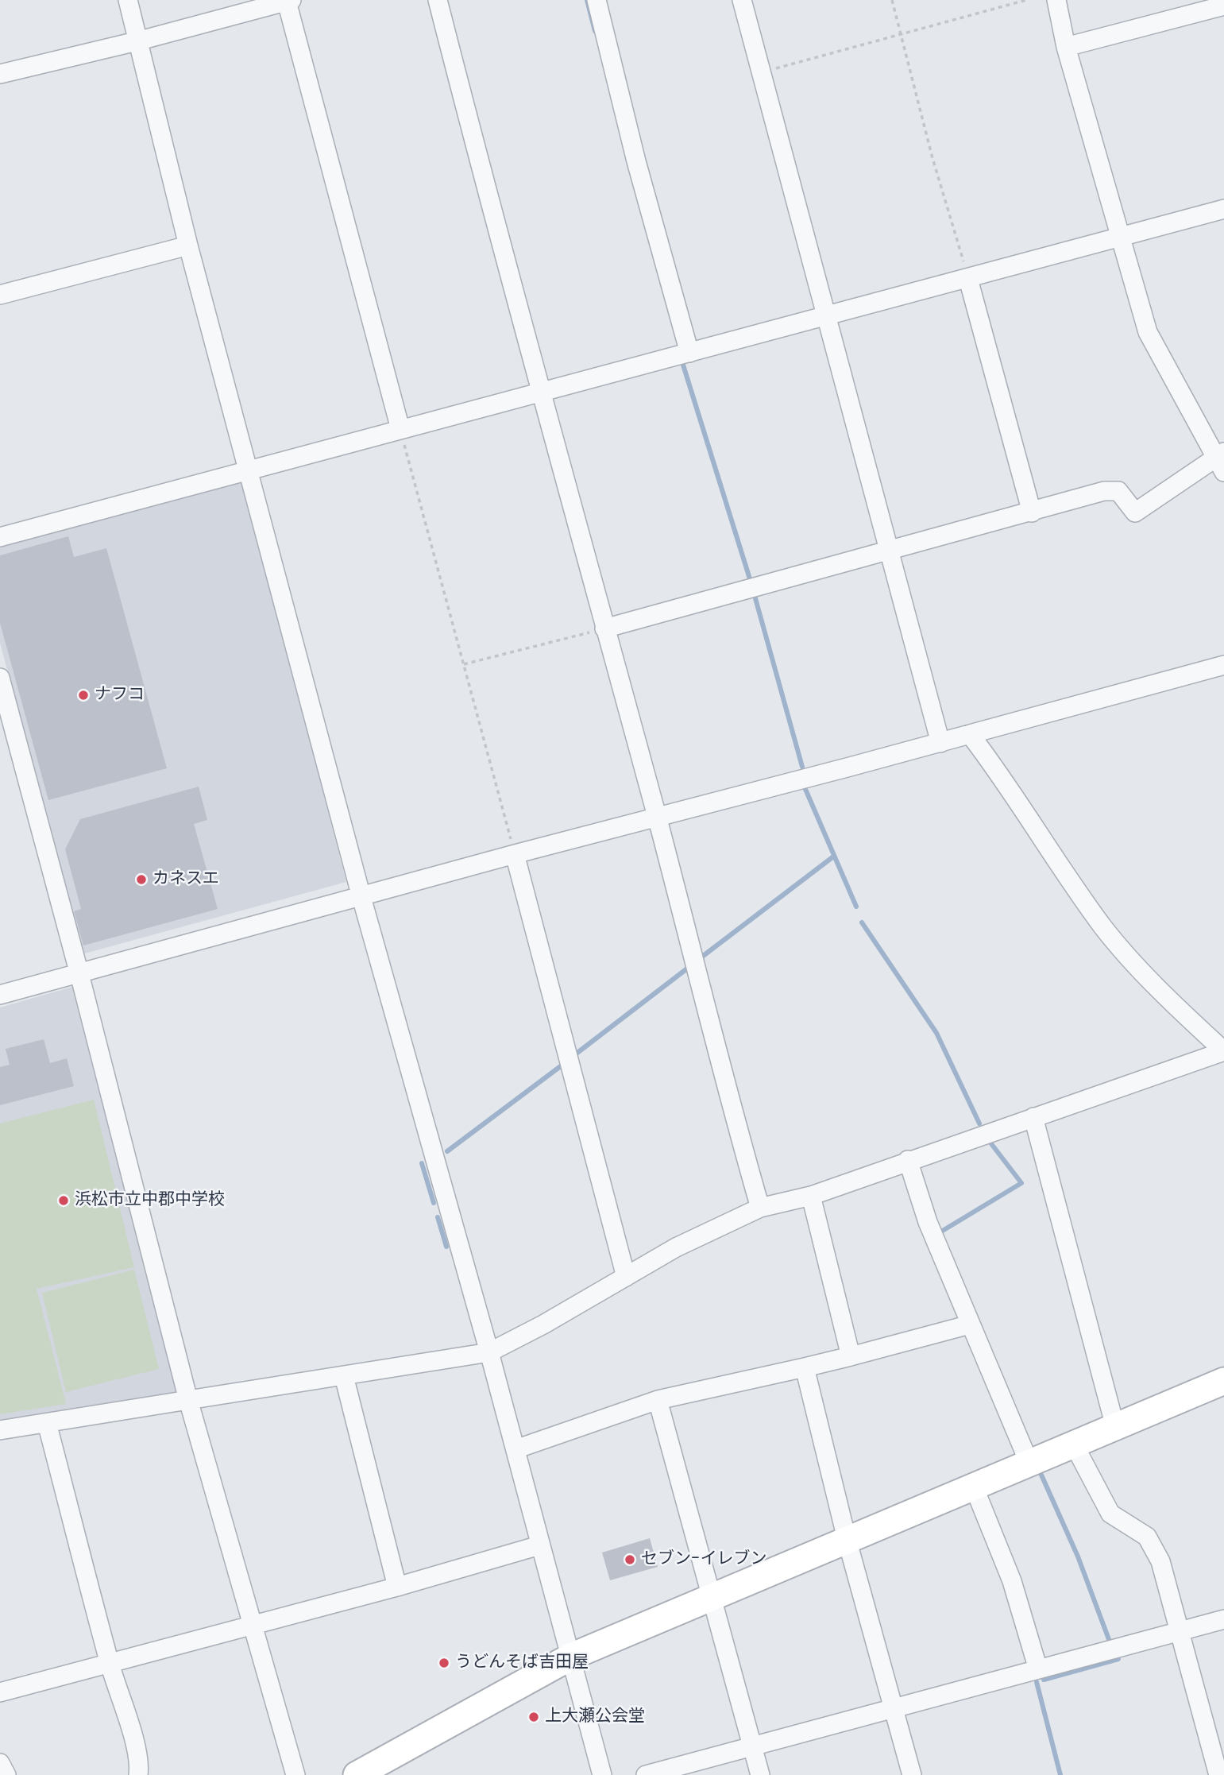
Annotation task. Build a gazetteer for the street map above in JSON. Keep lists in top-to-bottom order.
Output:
{
  "places": [
    "ナフコ",
    "カネスエ",
    "浜松市立中郡中学校",
    "セブン-イレブン",
    "うどんそば吉田屋",
    "上大瀬公会堂"
  ]
}
